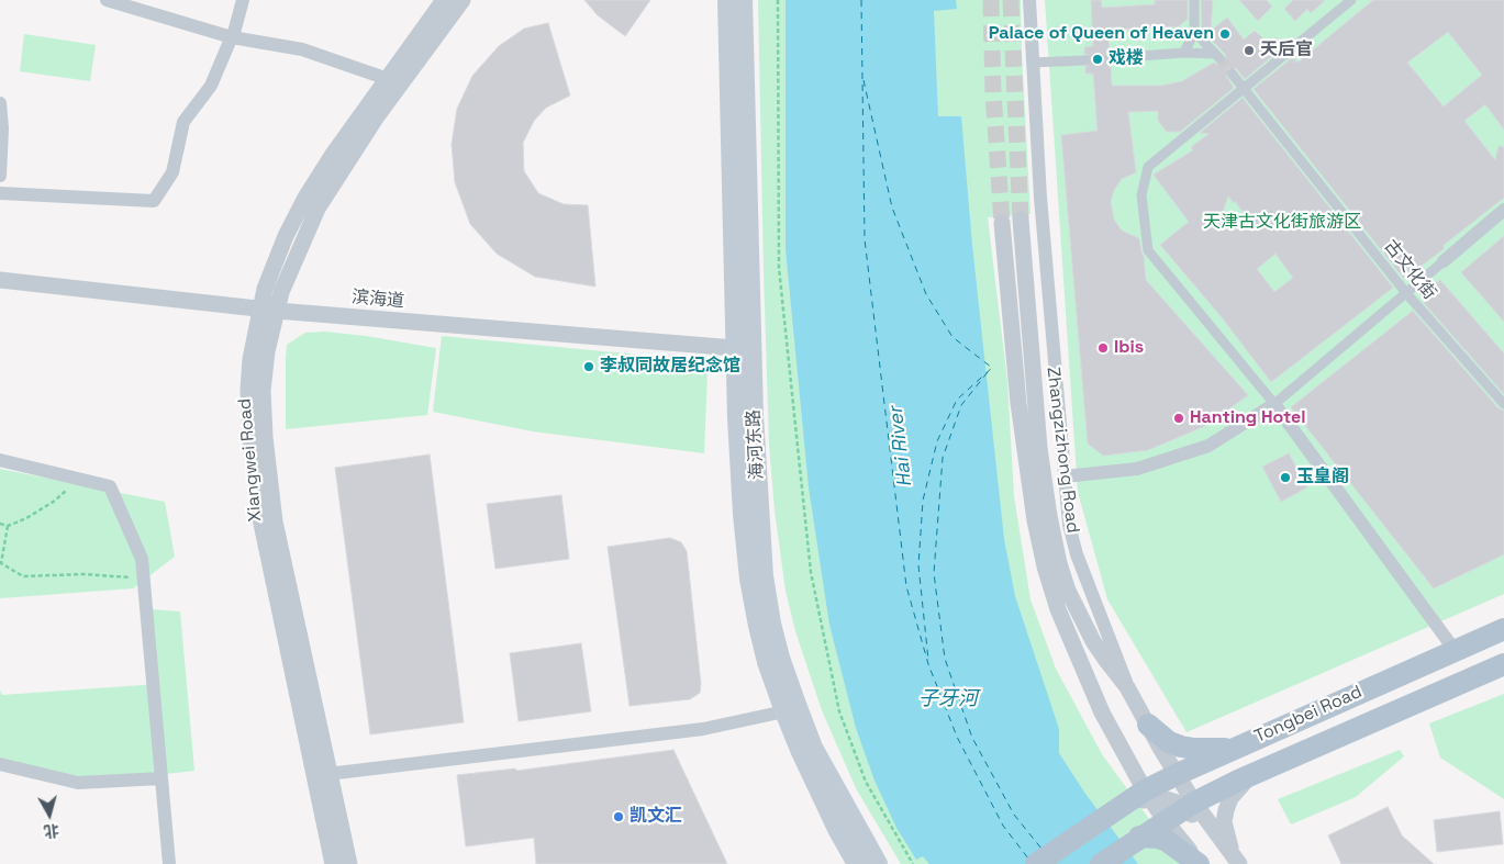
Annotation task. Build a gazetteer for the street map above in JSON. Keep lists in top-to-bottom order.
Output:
{
  "streets": {
    "main road": ["海河东路", "Tongbei Road"],
    "street": [
      "古文化街",
      "滨海道",
      "Zhangzizhong Road",
      "Xiangwei Road"
    ]
  },
  "crossings": [
    ["滨海道", "海河东路"],
    ["滨海道", "Xiangwei Road"],
    ["Zhangzizhong Road", "Tongbei Road"]
  ],
  "water": ["Hai River", "子牙河"],
  "parks": ["天津古文化街旅游区"],
  "places": [
    "Palace of Queen of Heaven",
    "天后官",
    "戏楼",
    "Ibis",
    "李叔同故居纪念馆",
    "Hanting Hotel",
    "玉皇阁",
    "凯文汇"
  ],
  "north": "bottom"
}
